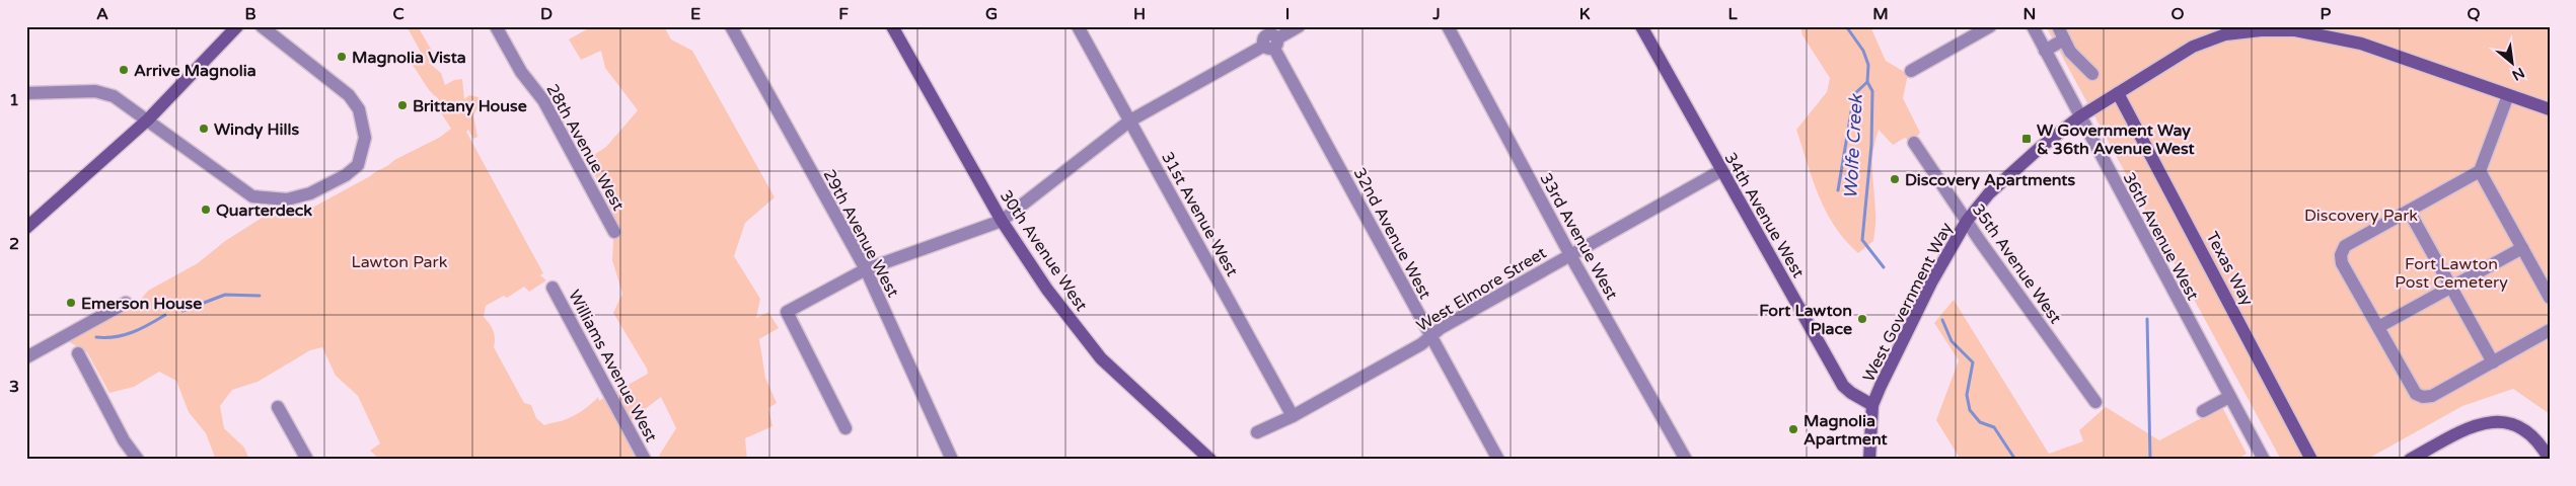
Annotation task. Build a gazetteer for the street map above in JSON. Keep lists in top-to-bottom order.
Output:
{
  "streets": {
    "street": [
      "28th Avenue West",
      "31st Avenue West",
      "34th Avenue West",
      "29th Avenue West",
      "32nd Avenue West",
      "33rd Avenue West",
      "36th Avenue West",
      "30th Avenue West",
      "35th Avenue West",
      "Texas Way",
      "West Elmore Street",
      "West Government Way",
      "Williams Avenue West"
    ]
  },
  "crossings": [
    ["31st Avenue West", "West Elmore Street"],
    ["34th Avenue West", "West Elmore Street"],
    ["34th Avenue West", "West Government Way"],
    ["32nd Avenue West", "West Elmore Street"],
    ["33rd Avenue West", "West Elmore Street"],
    ["36th Avenue West", "West Government Way"],
    ["35th Avenue West", "West Government Way"],
    ["Texas Way", "West Government Way"]
  ],
  "water": ["Wolfe Creek"],
  "parks": ["Discovery Park", "Lawton Park", "Fort Lawton Post Cemetery"],
  "places": {
    "other": [
      "Magnolia Vista",
      "Arrive Magnolia",
      "Brittany House",
      "Windy Hills",
      "Discovery Apartments",
      "Quarterdeck",
      "Emerson House",
      "Fort Lawton Place",
      "Magnolia Apartment"
    ],
    "transit": ["W Government Way & 36th Avenue West"]
  },
  "north": "bottom right",
  "grid": {
    "columns": [
      "A",
      "B",
      "C",
      "D",
      "E",
      "F",
      "G",
      "H",
      "I",
      "J",
      "K",
      "L",
      "M",
      "N",
      "O",
      "P",
      "Q"
    ],
    "rows": ["1", "2", "3"]
  }
}
